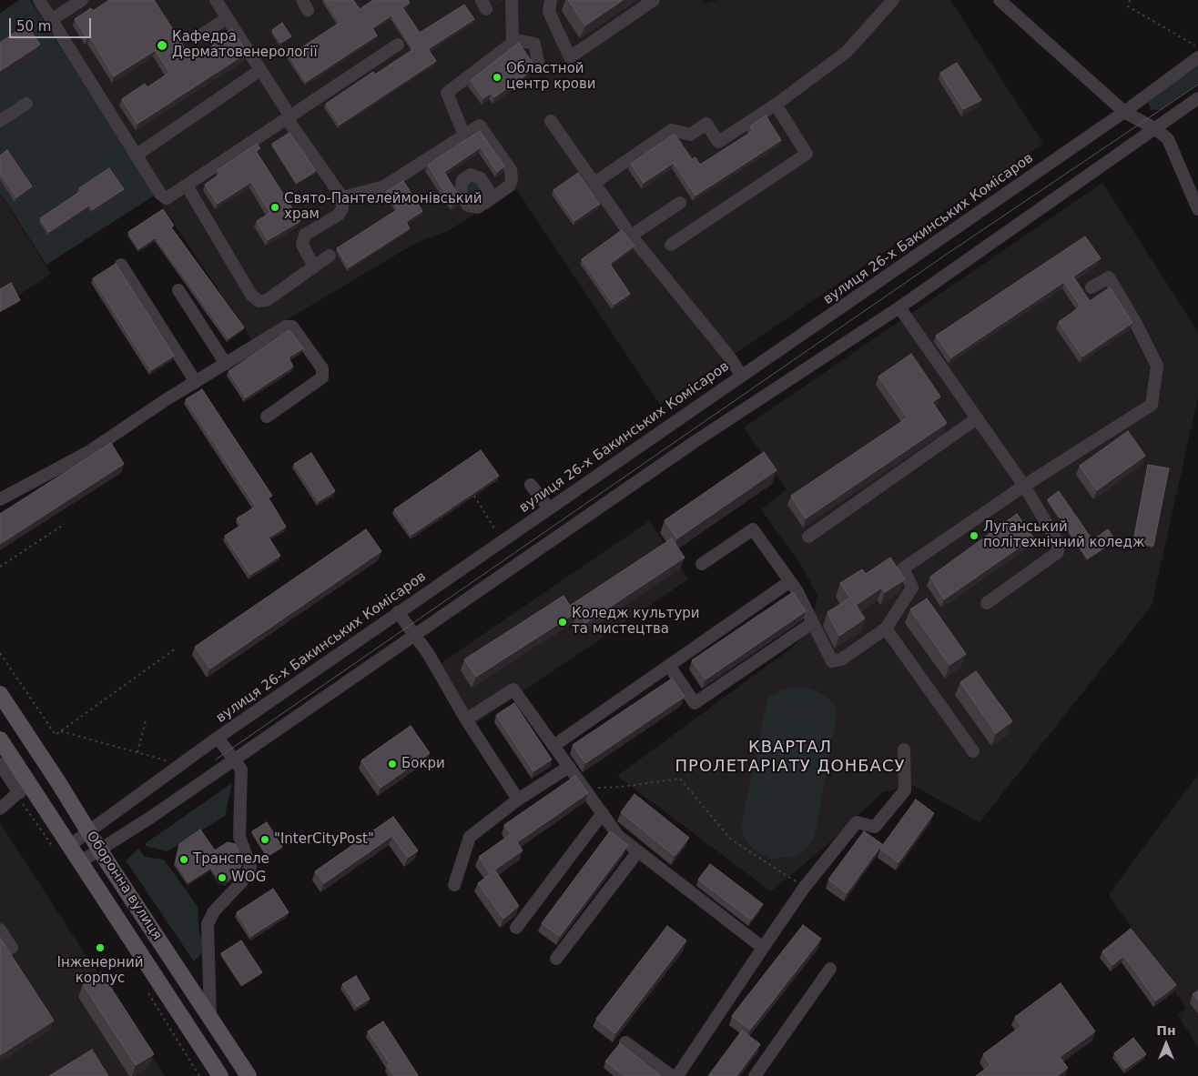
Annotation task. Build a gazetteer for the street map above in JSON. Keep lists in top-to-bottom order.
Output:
{
  "streets": {
    "main road": ["Оборонна вулиця"],
    "street": ["вулиця 26-х Бакинських Комісаров"]
  },
  "crossings": [
    ["вулиця 26-х Бакинських Комісаров", "Оборонна вулиця"]
  ],
  "districts": ["КВАРТАЛ ПРОЛЕТАРІАТУ ДОНБАСУ"],
  "places": [
    "Кафедра Дерматовенерології",
    "Областной центр крови",
    "Свято-Пантелеймонівський храм",
    "Луганський політехнічний коледж",
    "Коледж культури та мистецтва",
    "Бокри",
    "\"InterCityPost\"",
    "Транспеле",
    "WOG",
    "Інженерний корпус"
  ],
  "scale_bar": "50 m",
  "north": "top"
}
